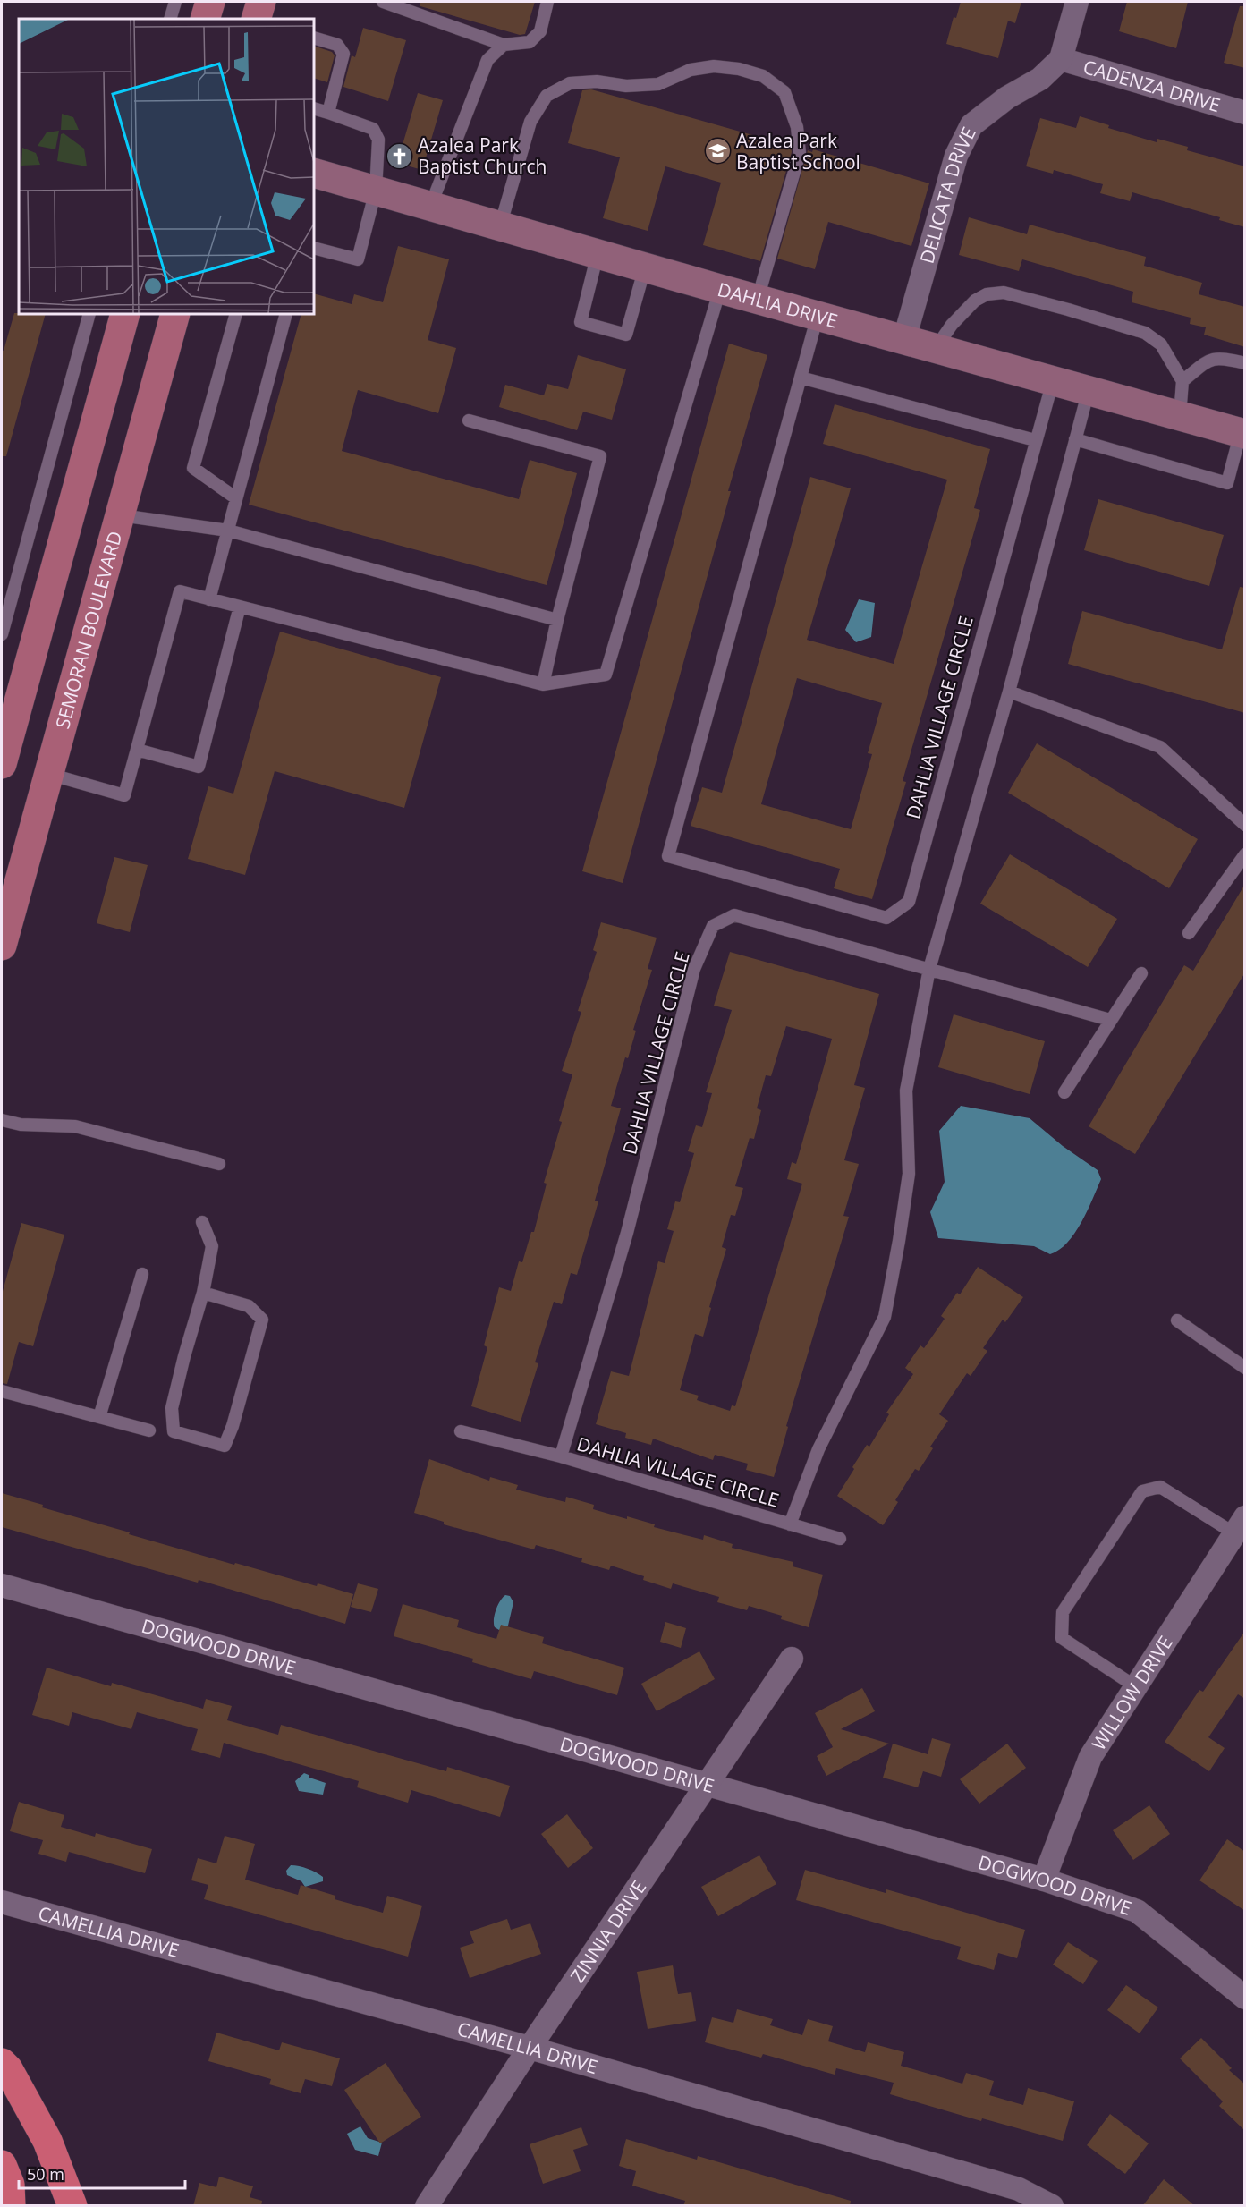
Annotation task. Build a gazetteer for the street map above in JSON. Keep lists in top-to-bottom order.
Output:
{
  "streets": {
    "main road": ["SEMORAN BOULEVARD"],
    "street": [
      "CADENZA DRIVE",
      "DELICATA DRIVE",
      "DAHLIA DRIVE",
      "DOGWOOD DRIVE",
      "WILLOW DRIVE",
      "CAMELLIA DRIVE",
      "ZINNIA DRIVE"
    ],
    "lane": ["DAHLIA VILLAGE CIRCLE"]
  },
  "crossings": [
    ["CADENZA DRIVE", "DELICATA DRIVE"],
    ["DELICATA DRIVE", "DAHLIA DRIVE"],
    ["DAHLIA DRIVE", "DAHLIA VILLAGE CIRCLE"],
    ["DOGWOOD DRIVE", "WILLOW DRIVE"],
    ["DOGWOOD DRIVE", "ZINNIA DRIVE"],
    ["CAMELLIA DRIVE", "ZINNIA DRIVE"]
  ],
  "places": {
    "school or university": ["Azalea Park Baptist School"],
    "church": ["Azalea Park Baptist Church"]
  },
  "scale_bar": "50 m"
}
